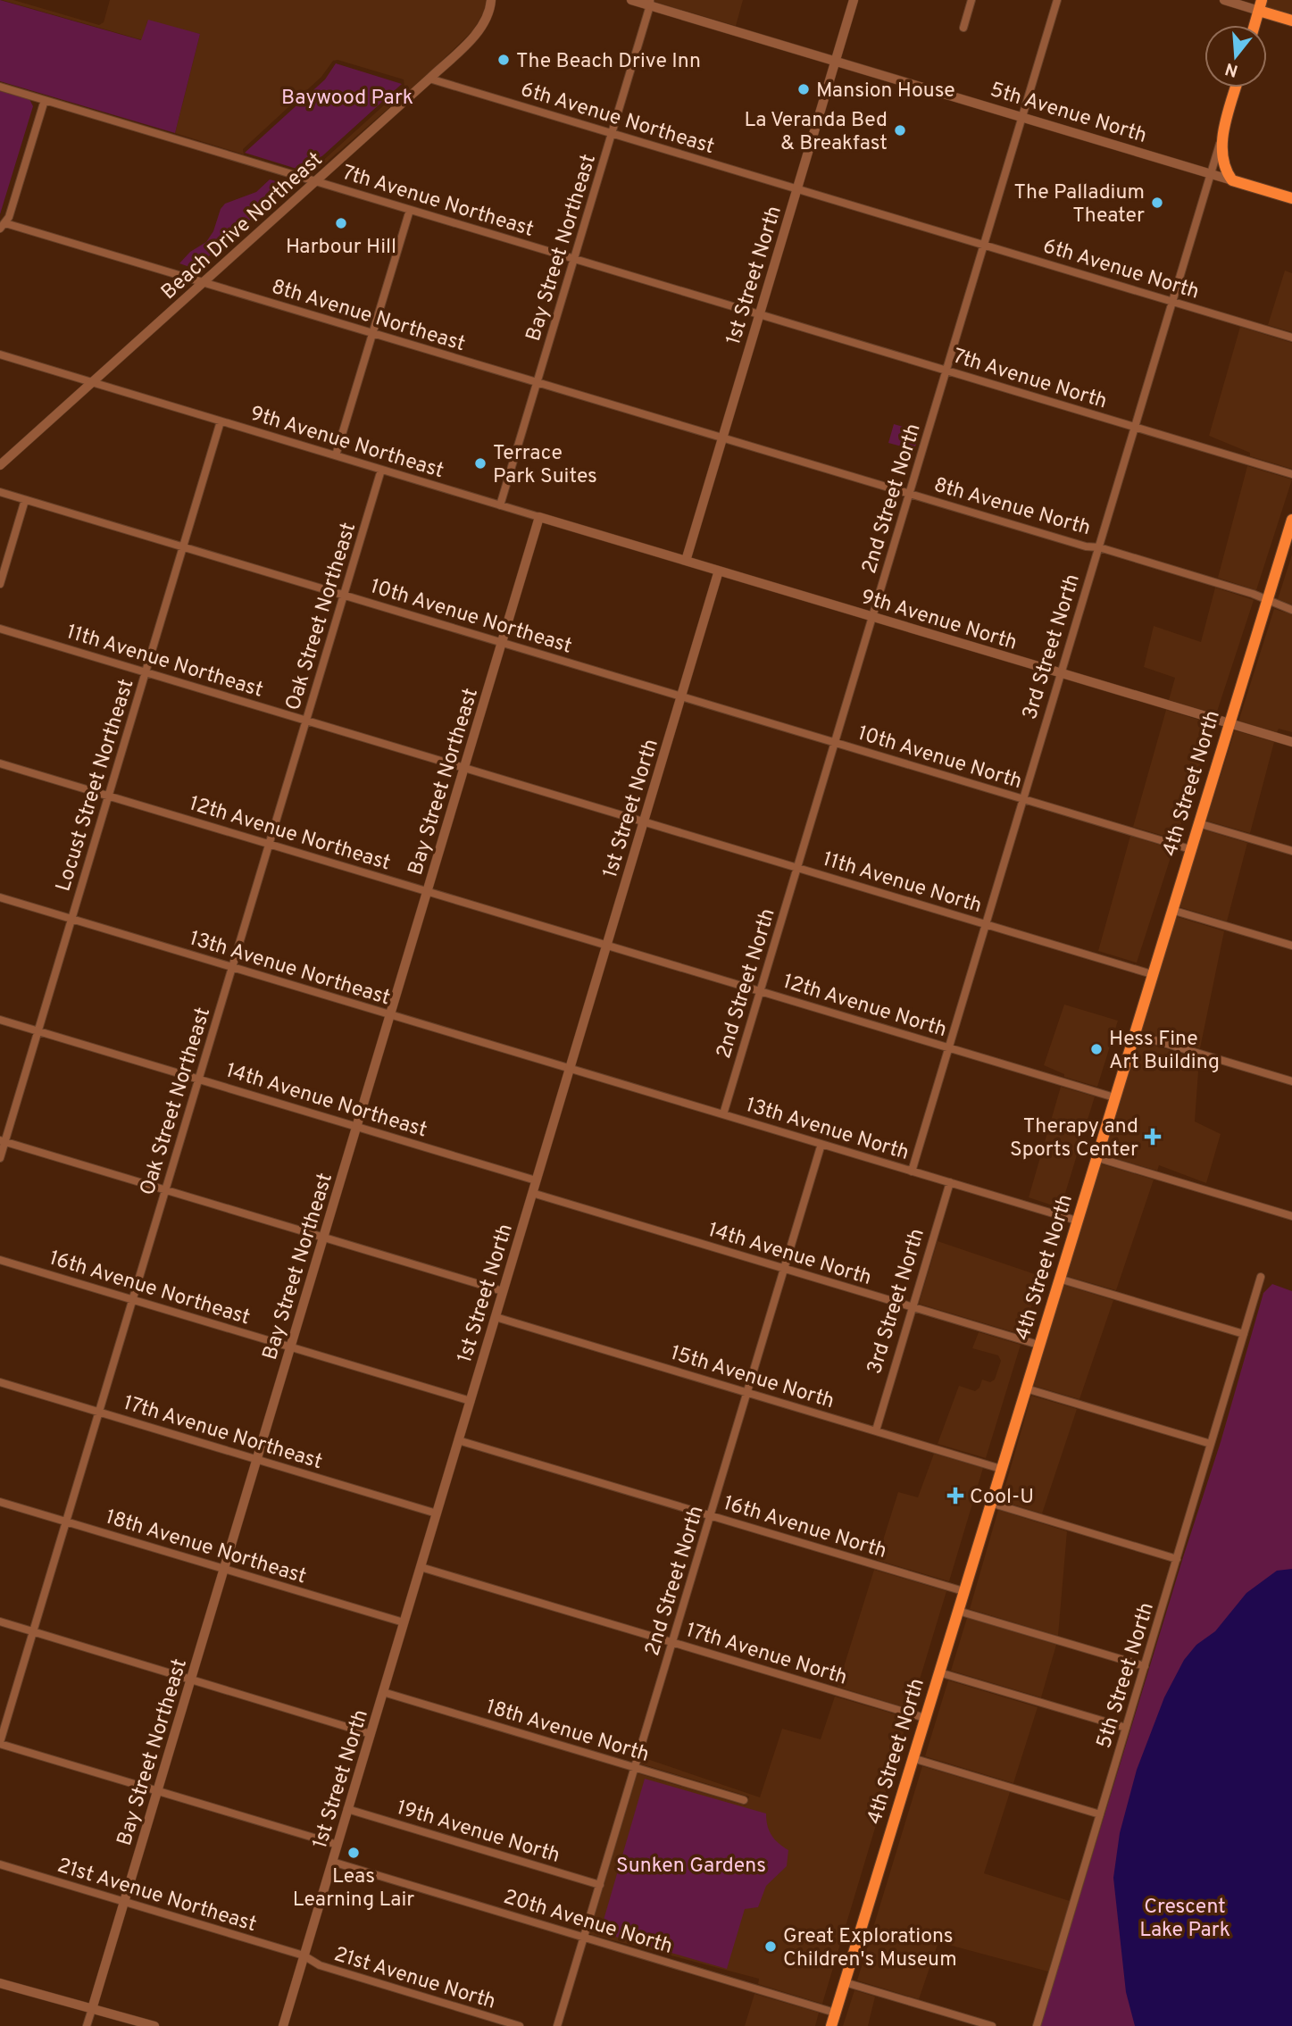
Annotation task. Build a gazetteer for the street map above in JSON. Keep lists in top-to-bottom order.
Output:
{
  "streets": {
    "main road": ["5th Avenue North", "3rd Street North", "4th Street North"],
    "street": [
      "6th Avenue Northeast",
      "7th Avenue Northeast",
      "Beach Drive Northeast",
      "Bay Street Northeast",
      "6th Avenue North",
      "1st Street North",
      "8th Avenue Northeast",
      "7th Avenue North",
      "9th Avenue Northeast",
      "2nd Street North",
      "8th Avenue North",
      "10th Avenue Northeast",
      "Oak Street Northeast",
      "9th Avenue North",
      "11th Avenue Northeast",
      "10th Avenue North",
      "Locust Street Northeast",
      "12th Avenue Northeast",
      "11th Avenue North",
      "13th Avenue Northeast",
      "12th Avenue North",
      "14th Avenue Northeast",
      "13th Avenue North",
      "14th Avenue North",
      "16th Avenue Northeast",
      "15th Avenue North",
      "17th Avenue Northeast",
      "16th Avenue North",
      "18th Avenue Northeast",
      "17th Avenue North",
      "5th Street North",
      "18th Avenue North",
      "19th Avenue North",
      "21st Avenue Northeast",
      "20th Avenue North",
      "21st Avenue North"
    ]
  },
  "crossings": [
    ["5th Avenue North", "Bay Street Northeast"],
    ["5th Avenue North", "1st Street North"],
    ["5th Avenue North", "2nd Street North"],
    ["5th Avenue North", "3rd Street North"],
    ["6th Avenue Northeast", "Beach Drive Northeast"],
    ["6th Avenue Northeast", "Bay Street Northeast"],
    ["6th Avenue Northeast", "6th Avenue North"],
    ["6th Avenue Northeast", "1st Street North"],
    ["7th Avenue Northeast", "Beach Drive Northeast"],
    ["7th Avenue Northeast", "Bay Street Northeast"],
    ["7th Avenue Northeast", "1st Street North"],
    ["7th Avenue Northeast", "7th Avenue North"],
    ["Beach Drive Northeast", "8th Avenue Northeast"],
    ["Beach Drive Northeast", "9th Avenue Northeast"],
    ["Bay Street Northeast", "8th Avenue Northeast"],
    ["Bay Street Northeast", "9th Avenue Northeast"],
    ["Bay Street Northeast", "10th Avenue Northeast"],
    ["Bay Street Northeast", "11th Avenue Northeast"],
    ["Bay Street Northeast", "12th Avenue Northeast"],
    ["Bay Street Northeast", "13th Avenue Northeast"],
    ["Bay Street Northeast", "14th Avenue Northeast"],
    ["Bay Street Northeast", "16th Avenue Northeast"],
    ["Bay Street Northeast", "17th Avenue Northeast"],
    ["Bay Street Northeast", "18th Avenue Northeast"],
    ["Bay Street Northeast", "21st Avenue Northeast"],
    ["6th Avenue North", "1st Street North"],
    ["6th Avenue North", "2nd Street North"],
    ["6th Avenue North", "3rd Street North"],
    ["1st Street North", "8th Avenue Northeast"],
    ["1st Street North", "7th Avenue North"],
    ["1st Street North", "9th Avenue Northeast"],
    ["1st Street North", "8th Avenue North"],
    ["1st Street North", "10th Avenue Northeast"],
    ["1st Street North", "9th Avenue North"],
    ["1st Street North", "11th Avenue Northeast"],
    ["1st Street North", "10th Avenue North"],
    ["1st Street North", "12th Avenue Northeast"],
    ["1st Street North", "11th Avenue North"],
    ["1st Street North", "13th Avenue Northeast"],
    ["1st Street North", "12th Avenue North"],
    ["1st Street North", "14th Avenue Northeast"],
    ["1st Street North", "13th Avenue North"],
    ["1st Street North", "14th Avenue North"],
    ["1st Street North", "16th Avenue Northeast"],
    ["1st Street North", "15th Avenue North"],
    ["1st Street North", "17th Avenue Northeast"],
    ["1st Street North", "16th Avenue North"],
    ["1st Street North", "18th Avenue Northeast"],
    ["1st Street North", "17th Avenue North"],
    ["1st Street North", "18th Avenue North"],
    ["1st Street North", "19th Avenue North"],
    ["1st Street North", "21st Avenue Northeast"],
    ["1st Street North", "20th Avenue North"],
    ["1st Street North", "21st Avenue North"],
    ["8th Avenue Northeast", "8th Avenue North"],
    ["7th Avenue North", "2nd Street North"],
    ["7th Avenue North", "3rd Street North"],
    ["9th Avenue Northeast", "Oak Street Northeast"],
    ["9th Avenue Northeast", "9th Avenue North"],
    ["9th Avenue Northeast", "Locust Street Northeast"],
    ["2nd Street North", "8th Avenue North"],
    ["2nd Street North", "9th Avenue North"],
    ["2nd Street North", "10th Avenue North"],
    ["2nd Street North", "11th Avenue North"],
    ["2nd Street North", "12th Avenue North"],
    ["2nd Street North", "13th Avenue North"],
    ["2nd Street North", "14th Avenue North"],
    ["2nd Street North", "15th Avenue North"],
    ["2nd Street North", "16th Avenue North"],
    ["2nd Street North", "17th Avenue North"],
    ["2nd Street North", "18th Avenue North"],
    ["2nd Street North", "19th Avenue North"],
    ["2nd Street North", "20th Avenue North"],
    ["8th Avenue North", "3rd Street North"],
    ["8th Avenue North", "4th Street North"],
    ["10th Avenue Northeast", "Oak Street Northeast"],
    ["10th Avenue Northeast", "10th Avenue North"],
    ["10th Avenue Northeast", "Locust Street Northeast"],
    ["Oak Street Northeast", "11th Avenue Northeast"],
    ["Oak Street Northeast", "12th Avenue Northeast"],
    ["Oak Street Northeast", "13th Avenue Northeast"],
    ["Oak Street Northeast", "14th Avenue Northeast"],
    ["Oak Street Northeast", "16th Avenue Northeast"],
    ["Oak Street Northeast", "17th Avenue Northeast"],
    ["Oak Street Northeast", "18th Avenue Northeast"],
    ["9th Avenue North", "3rd Street North"],
    ["9th Avenue North", "4th Street North"],
    ["3rd Street North", "10th Avenue North"],
    ["3rd Street North", "11th Avenue North"],
    ["3rd Street North", "12th Avenue North"],
    ["3rd Street North", "13th Avenue North"],
    ["3rd Street North", "14th Avenue North"],
    ["3rd Street North", "15th Avenue North"],
    ["11th Avenue Northeast", "Locust Street Northeast"],
    ["11th Avenue Northeast", "11th Avenue North"],
    ["10th Avenue North", "4th Street North"],
    ["4th Street North", "11th Avenue North"],
    ["4th Street North", "12th Avenue North"],
    ["4th Street North", "13th Avenue North"],
    ["4th Street North", "14th Avenue North"],
    ["4th Street North", "15th Avenue North"],
    ["4th Street North", "16th Avenue North"],
    ["4th Street North", "17th Avenue North"],
    ["4th Street North", "20th Avenue North"],
    ["Locust Street Northeast", "12th Avenue Northeast"],
    ["Locust Street Northeast", "13th Avenue Northeast"],
    ["Locust Street Northeast", "14th Avenue Northeast"],
    ["12th Avenue Northeast", "12th Avenue North"],
    ["13th Avenue Northeast", "13th Avenue North"],
    ["21st Avenue Northeast", "21st Avenue North"]
  ],
  "parks": ["Baywood Park", "Sunken Gardens", "Crescent Lake Park"],
  "places": {
    "other": [
      "The Beach Drive Inn",
      "Mansion House",
      "La Veranda Bed & Breakfast",
      "The Palladium Theater",
      "Harbour Hill",
      "Terrace Park Suites",
      "Hess Fine Art Building",
      "Leas Learning Lair",
      "Great Explorations Children's Museum"
    ],
    "health": ["Therapy and Sports Center", "Cool-U"]
  },
  "north": "bottom"
}
